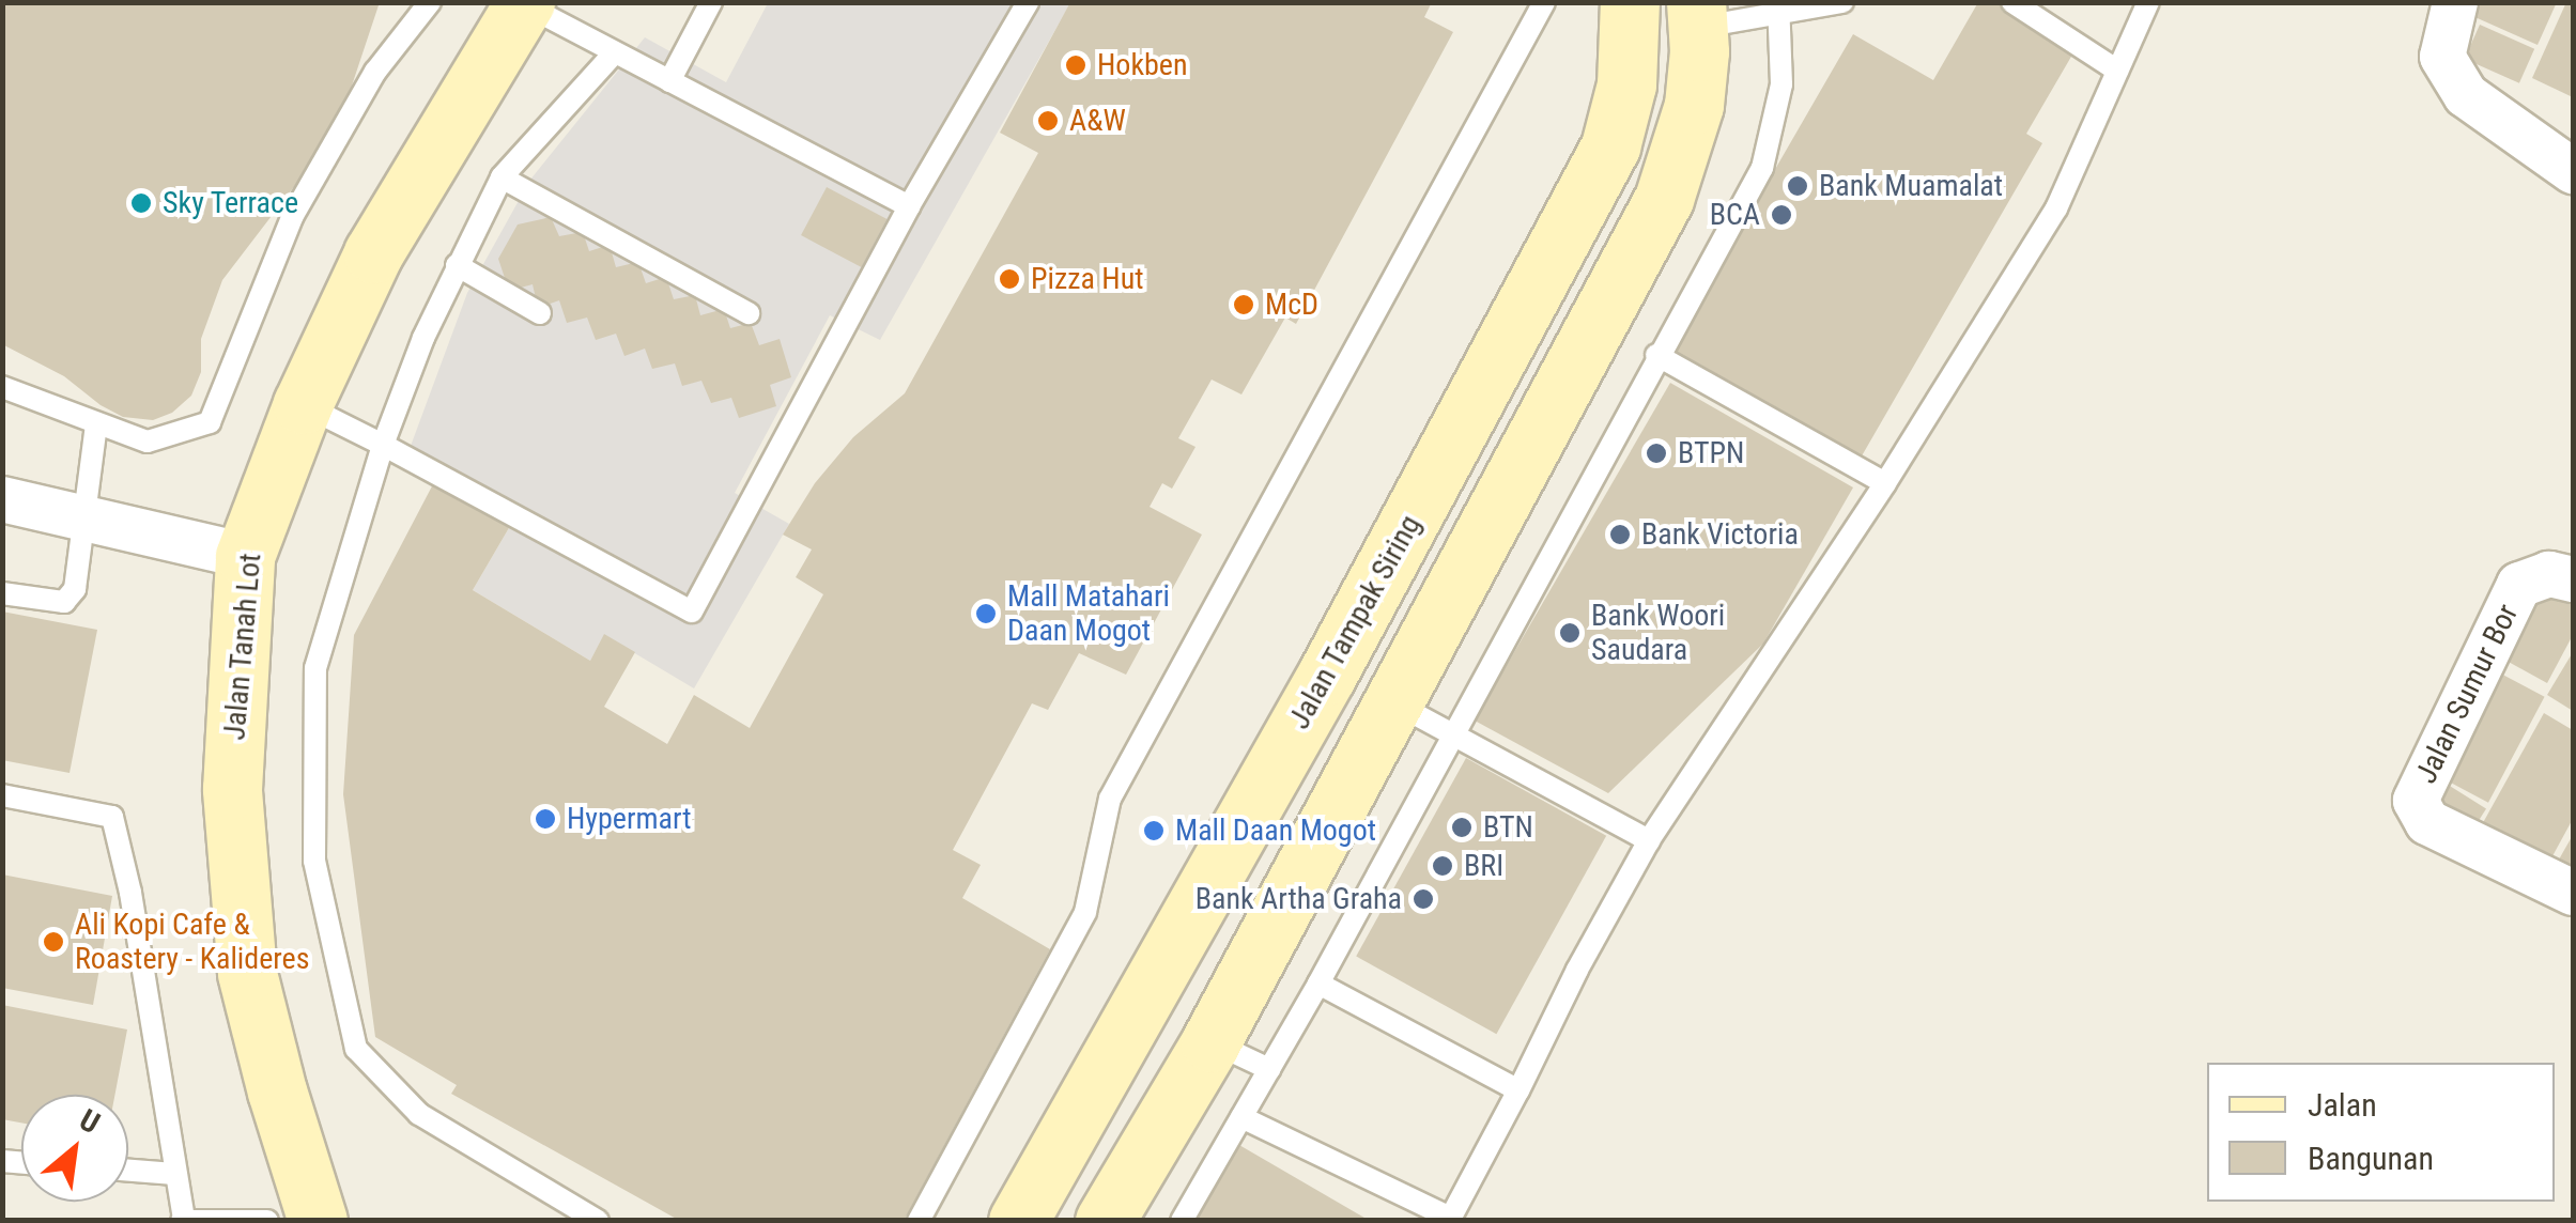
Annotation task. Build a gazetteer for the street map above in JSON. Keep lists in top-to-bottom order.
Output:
{
  "streets": {
    "main road": ["Jalan Tampak Siring", "Jalan Tanah Lot"],
    "street": ["Jalan Sumur Bor"]
  },
  "places": [
    "Hokben",
    "A&W",
    "Bank Muamalat",
    "Sky Terrace",
    "BCA",
    "Pizza Hut",
    "McD",
    "BTPN",
    "Bank Victoria",
    "Mall Matahari Daan Mogot",
    "Bank Woori Saudara",
    "Hypermart",
    "BTN",
    "Mall Daan Mogot",
    "BRI",
    "Bank Artha Graha",
    "Ali Kopi Cafe & Roastery - Kalideres"
  ],
  "legend": ["Jalan", "Bangunan"],
  "north": "top right"
}
